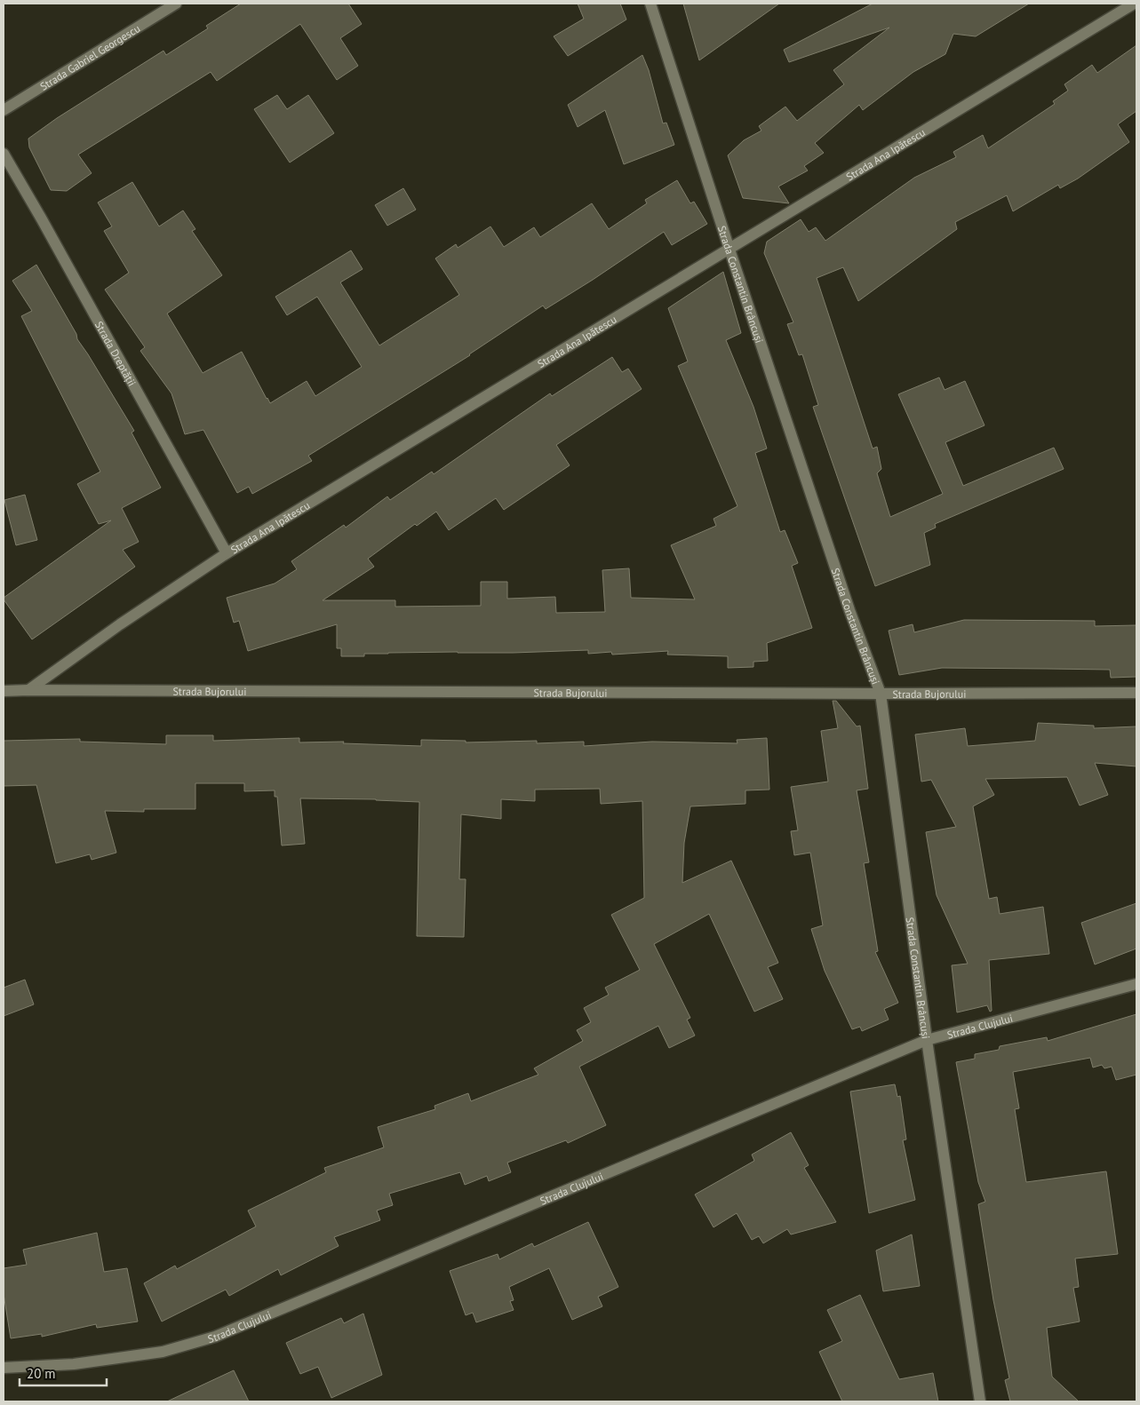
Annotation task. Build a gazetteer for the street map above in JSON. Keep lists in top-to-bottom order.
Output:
{
  "streets": {
    "street": [
      "Strada Gabriel Georgescu",
      "Strada Ana Ipătescu",
      "Strada Constantin Brâncuși",
      "Strada Dreptății",
      "Strada Bujorului",
      "Strada Clujului"
    ]
  },
  "crossings": [
    ["Strada Ana Ipătescu", "Strada Constantin Brâncuși"],
    ["Strada Ana Ipătescu", "Strada Dreptății"],
    ["Strada Ana Ipătescu", "Strada Bujorului"],
    ["Strada Constantin Brâncuși", "Strada Bujorului"],
    ["Strada Constantin Brâncuși", "Strada Clujului"]
  ],
  "scale_bar": "20 m"
}
